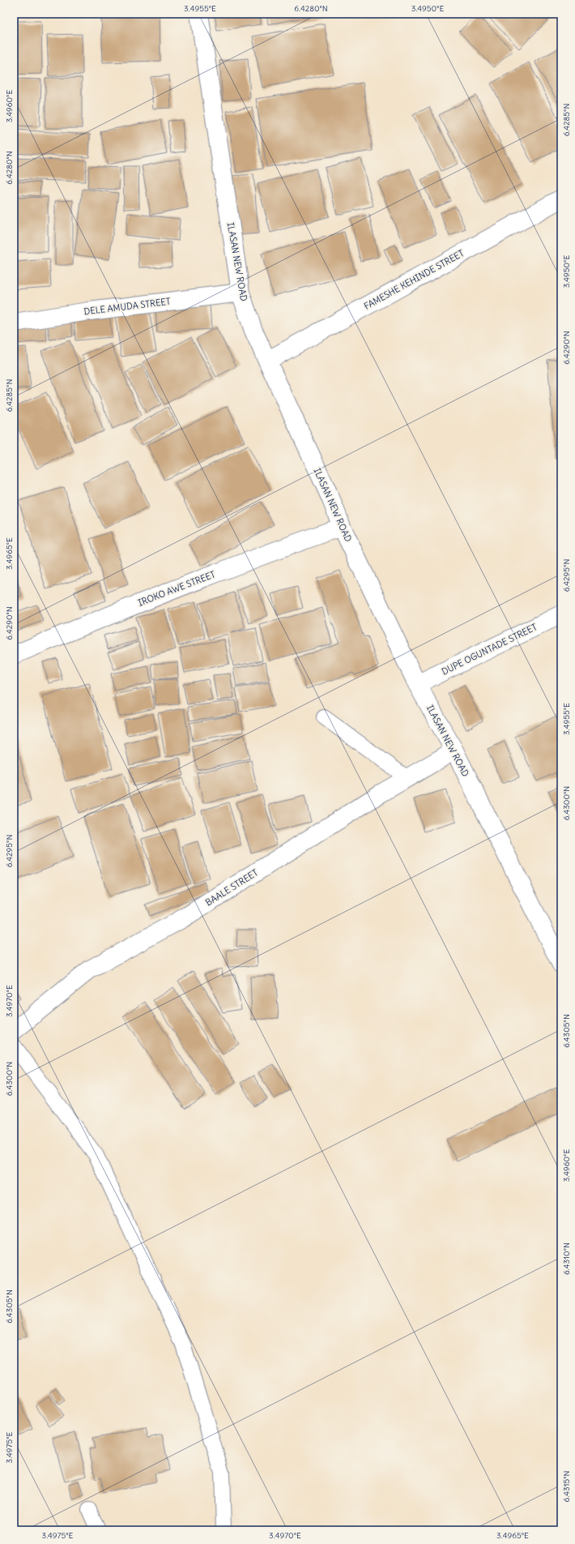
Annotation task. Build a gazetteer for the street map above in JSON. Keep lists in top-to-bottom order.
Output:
{
  "streets": {
    "street": [
      "ILASAN NEW ROAD",
      "FAMESHE KEHINDE STREET",
      "DELE AMUDA STREET",
      "IROKO AWE STREET",
      "DUPE OGUNTADE STREET",
      "BAALE STREET"
    ]
  },
  "crossings": [
    ["ILASAN NEW ROAD", "FAMESHE KEHINDE STREET"],
    ["ILASAN NEW ROAD", "DELE AMUDA STREET"],
    ["ILASAN NEW ROAD", "IROKO AWE STREET"],
    ["ILASAN NEW ROAD", "DUPE OGUNTADE STREET"],
    ["ILASAN NEW ROAD", "BAALE STREET"]
  ],
  "coordinates": [
    "3.4955°E",
    "6.4280°N",
    "3.4950°E",
    "3.4960°E",
    "6.4285°N",
    "6.4290°N",
    "3.4965°E",
    "6.4295°N",
    "6.4300°N",
    "3.4970°E",
    "6.4305°N",
    "6.4310°N",
    "3.4975°E",
    "6.4315°N"
  ]
}
